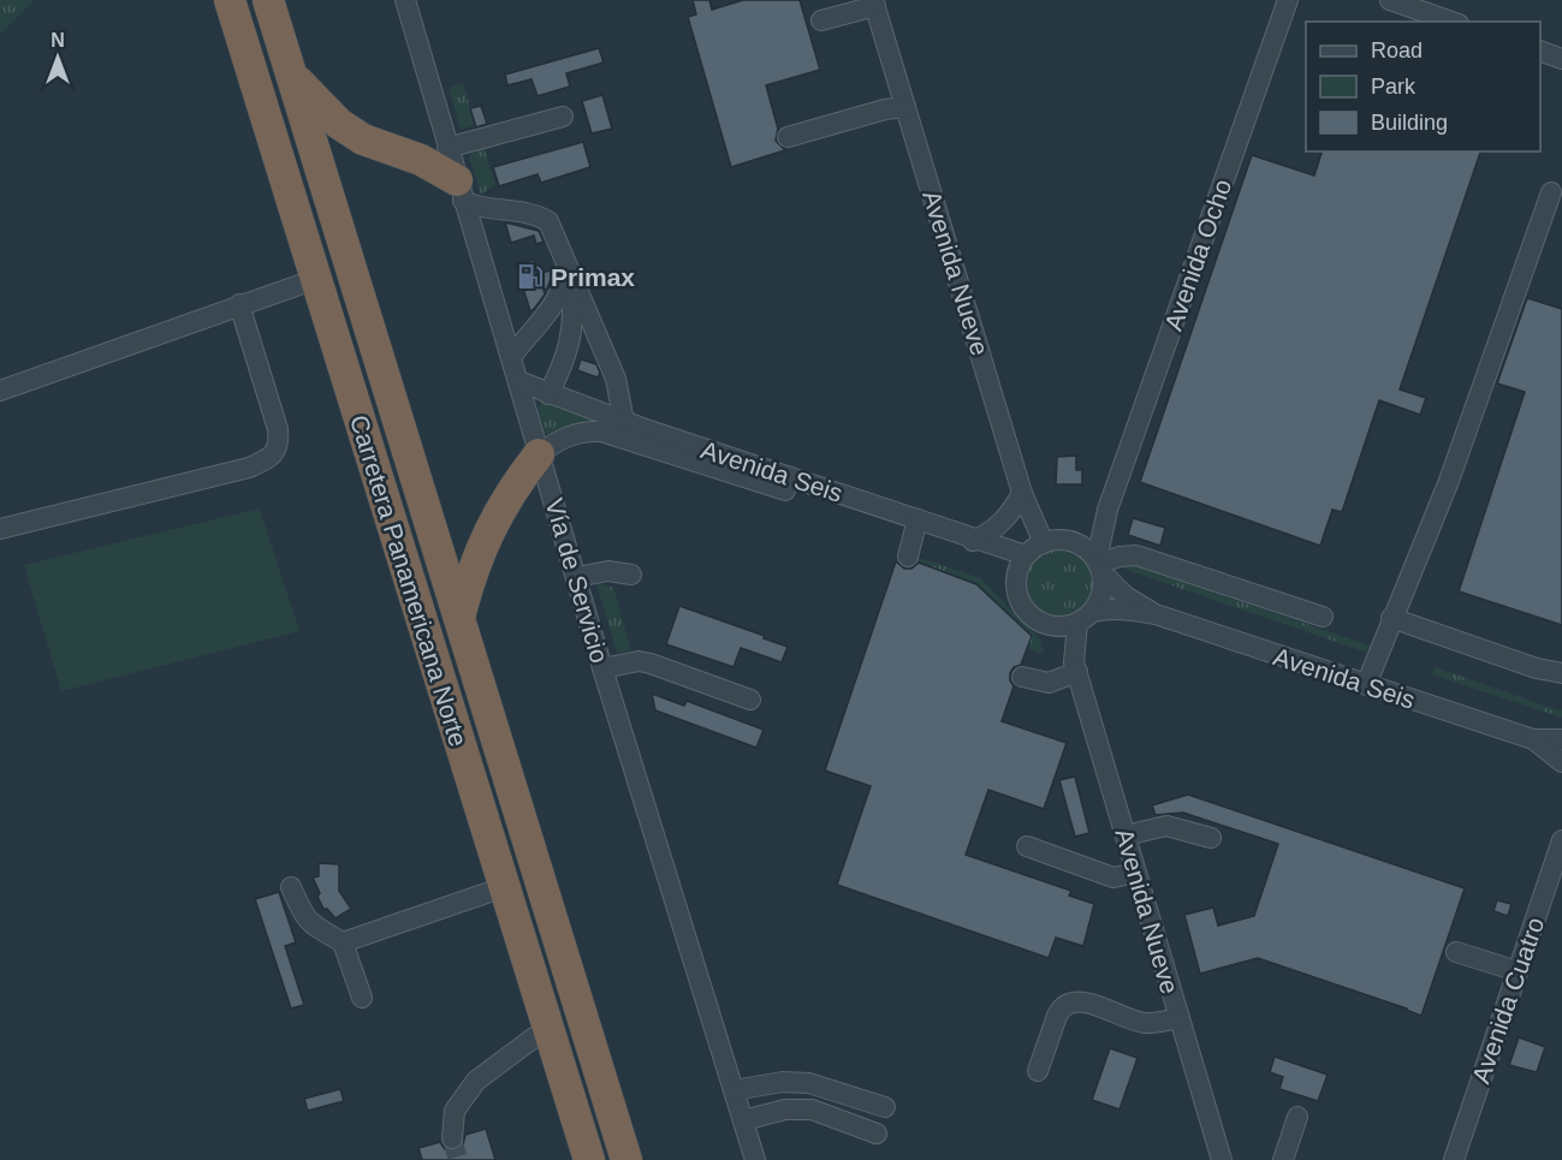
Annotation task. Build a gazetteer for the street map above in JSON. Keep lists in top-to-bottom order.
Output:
{
  "streets": {
    "highway": ["Carretera Panamericana Norte"],
    "street": [
      "Avenida Ocho",
      "Avenida Nueve",
      "Avenida Seis",
      "Vía de Servicio",
      "Avenida Cuatro"
    ]
  },
  "crossings": [
    ["Avenida Ocho", "Avenida Nueve"],
    ["Avenida Ocho", "Avenida Seis"],
    ["Avenida Nueve", "Avenida Seis"],
    ["Avenida Seis", "Vía de Servicio"]
  ],
  "places": {
    "fuel station": ["Primax"]
  },
  "legend": ["Road", "Park", "Building"],
  "north": "top"
}
